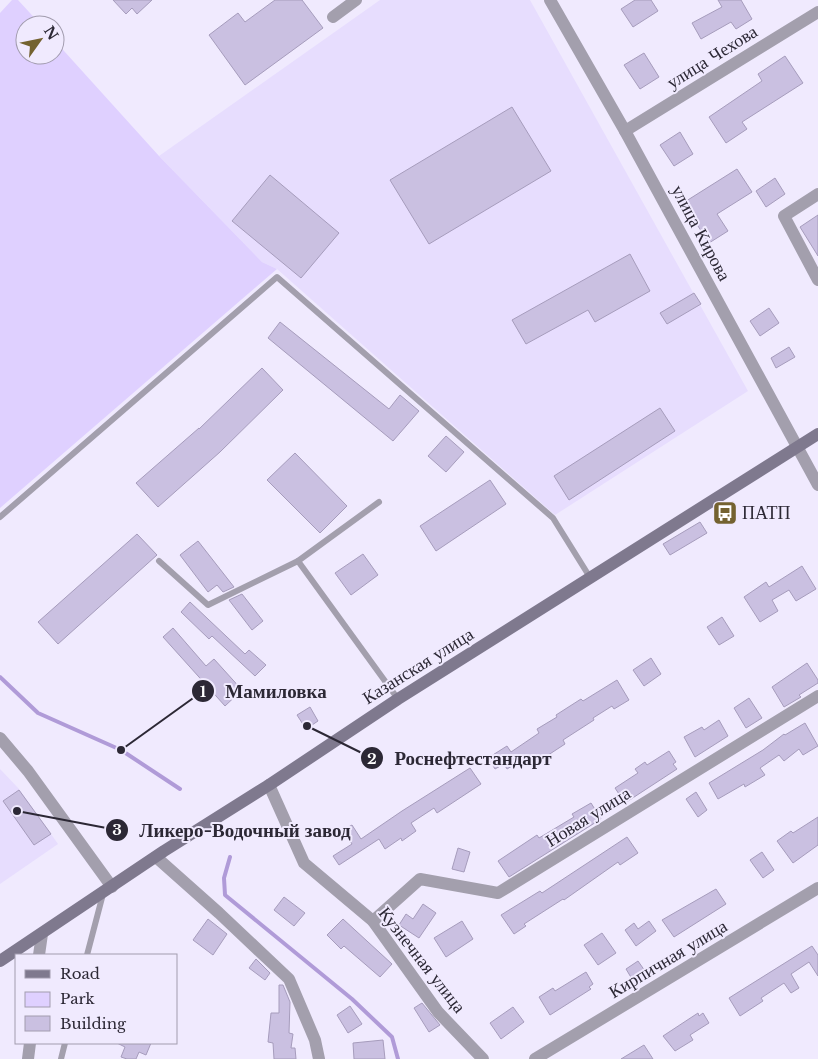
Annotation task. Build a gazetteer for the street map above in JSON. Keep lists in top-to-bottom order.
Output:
{
  "streets": {
    "street": [
      "улица Чехова",
      "улица Кирова",
      "Казанская улица",
      "Новая улица",
      "Кирпичная улица",
      "Кузнечная улица"
    ]
  },
  "crossings": [
    ["улица Чехова", "улица Кирова"],
    ["улица Кирова", "Казанская улица"],
    ["Казанская улица", "Кузнечная улица"],
    ["Новая улица", "Кузнечная улица"]
  ],
  "places": {
    "bus stop": ["ПАТП"],
    "other": ["Роснефтестандарт", "Мамиловка", "Ликеро-Водочный завод"]
  },
  "legend": ["Road", "Park", "Building"],
  "north": "top right"
}
